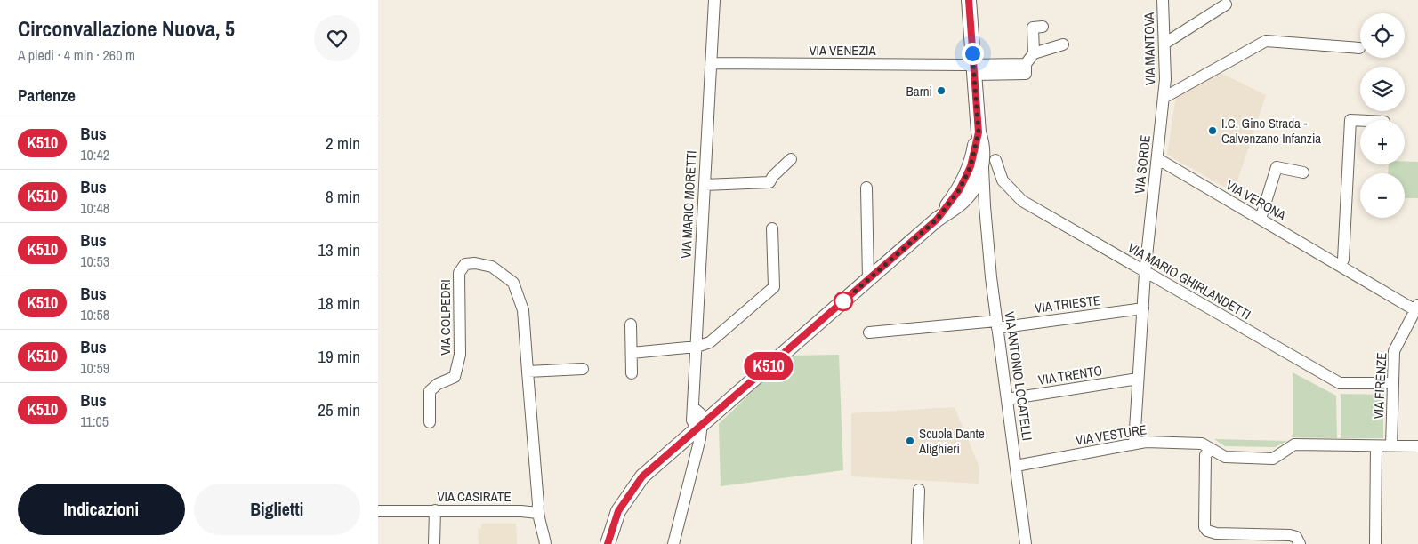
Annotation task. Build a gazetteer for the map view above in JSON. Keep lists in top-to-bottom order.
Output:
{
  "streets": {
    "street": [
      "VIA MANTOVA",
      "VIA VENEZIA",
      "VIA SORDE",
      "VIA VERONA",
      "VIA MARIO MORETTI",
      "VIA MARIO GHIRLANDETTI",
      "VIA TRIESTE",
      "VIA COLPEDRI",
      "VIA TRENTO",
      "VIA ANTONIO LOCATELLI",
      "VIA FIRENZE",
      "VIA VESTURE",
      "VIA CASIRATE"
    ]
  },
  "crossings": [
    ["VIA MANTOVA", "VIA SORDE"],
    ["VIA VENEZIA", "VIA MARIO MORETTI"],
    ["VIA SORDE", "VIA VERONA"],
    ["VIA SORDE", "VIA MARIO GHIRLANDETTI"],
    ["VIA SORDE", "VIA TRIESTE"],
    ["VIA SORDE", "VIA TRENTO"],
    ["VIA SORDE", "VIA VESTURE"],
    ["VIA VERONA", "VIA FIRENZE"],
    ["VIA MARIO GHIRLANDETTI", "VIA ANTONIO LOCATELLI"],
    ["VIA MARIO GHIRLANDETTI", "VIA FIRENZE"],
    ["VIA TRIESTE", "VIA ANTONIO LOCATELLI"],
    ["VIA COLPEDRI", "VIA CASIRATE"],
    ["VIA TRENTO", "VIA ANTONIO LOCATELLI"],
    ["VIA ANTONIO LOCATELLI", "VIA VESTURE"],
    ["VIA FIRENZE", "VIA VESTURE"]
  ],
  "places": ["Barni", "I.C. Gino Strada - Calvenzano Infanzia", "Scuola Dante Alighieri"],
  "lines": ["bus line K510"],
  "page": {
    "heading": [
      ["Circonvallazione Nuova, 5", "A piedi · 4 min · 260 m"],
      "Partenze"
    ],
    "on_map": "K510",
    "map_buttons": ["+", "−"],
    "list": [
      {
        "mark": "K510",
        "name": "Bus",
        "note": "10:42",
        "value": "2 min"
      },
      {
        "mark": "K510",
        "name": "Bus",
        "note": "10:48",
        "value": "8 min"
      },
      {
        "mark": "K510",
        "name": "Bus",
        "note": "10:53",
        "value": "13 min"
      },
      {
        "mark": "K510",
        "name": "Bus",
        "note": "10:58",
        "value": "18 min"
      },
      {
        "mark": "K510",
        "name": "Bus",
        "note": "10:59",
        "value": "19 min"
      },
      {
        "mark": "K510",
        "name": "Bus",
        "note": "11:05",
        "value": "25 min"
      }
    ],
    "buttons": ["Indicazioni", "Biglietti"]
  }
}
